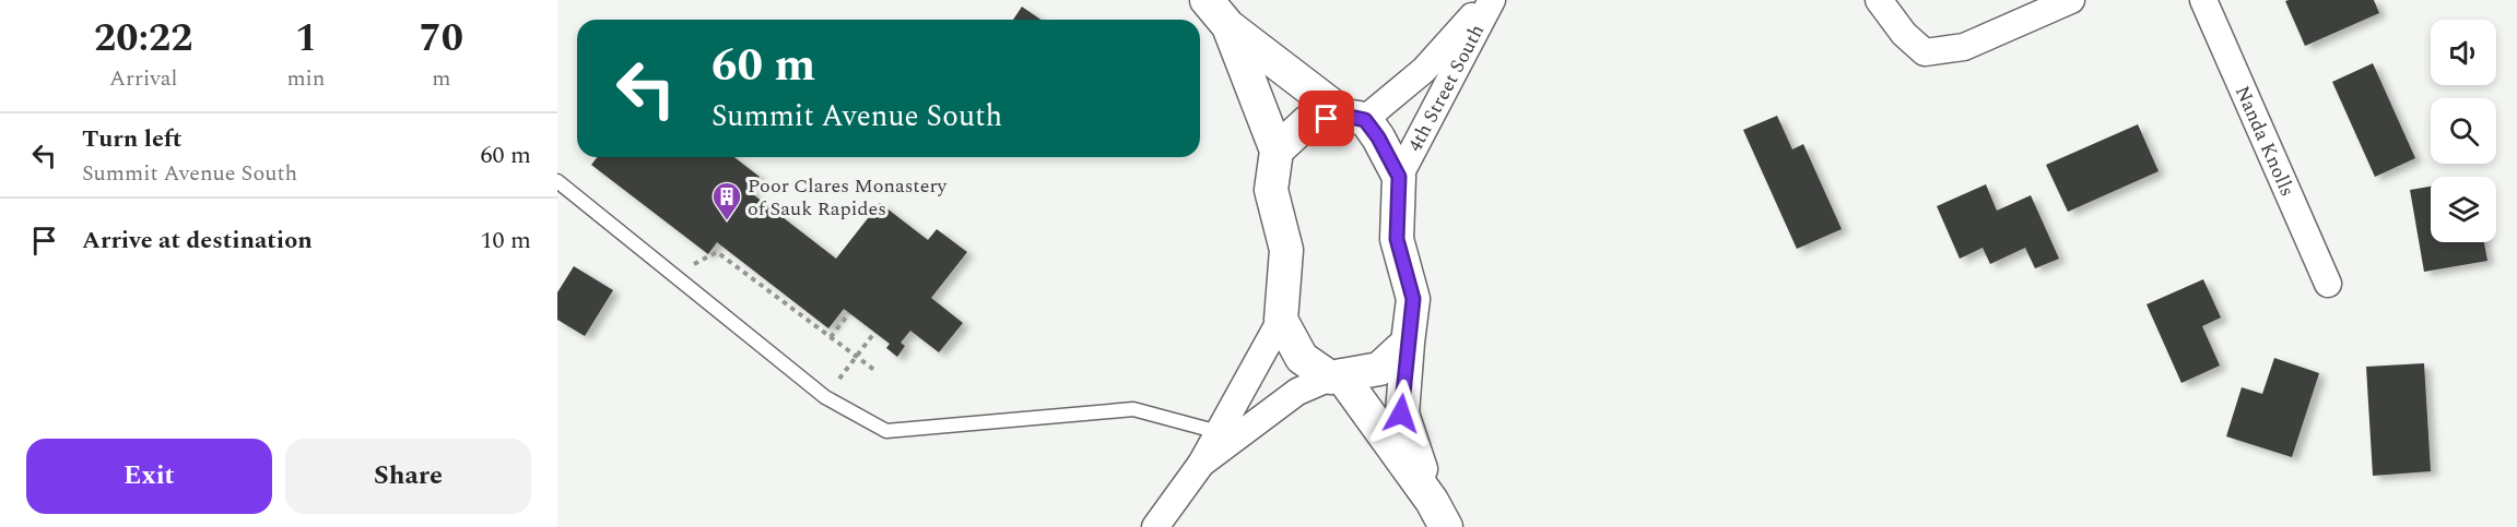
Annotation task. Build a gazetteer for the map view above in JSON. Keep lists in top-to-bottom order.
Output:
{
  "streets": {
    "street": ["4th Street South", "Nanda Knolls"]
  },
  "places": {
    "building": ["Poor Clares Monastery of Sauk Rapides"]
  },
  "page": {
    "eta": [
      "20:22",
      "Arrival",
      "1",
      "min",
      "70",
      "m"
    ],
    "turn": ["60 m", "Summit Avenue South"],
    "list": [
      {
        "name": "Turn left",
        "note": "Summit Avenue South",
        "value": "60 m"
      },
      {
        "name": "Arrive at destination",
        "value": "10 m"
      }
    ],
    "buttons": ["Exit", "Share"]
  }
}
